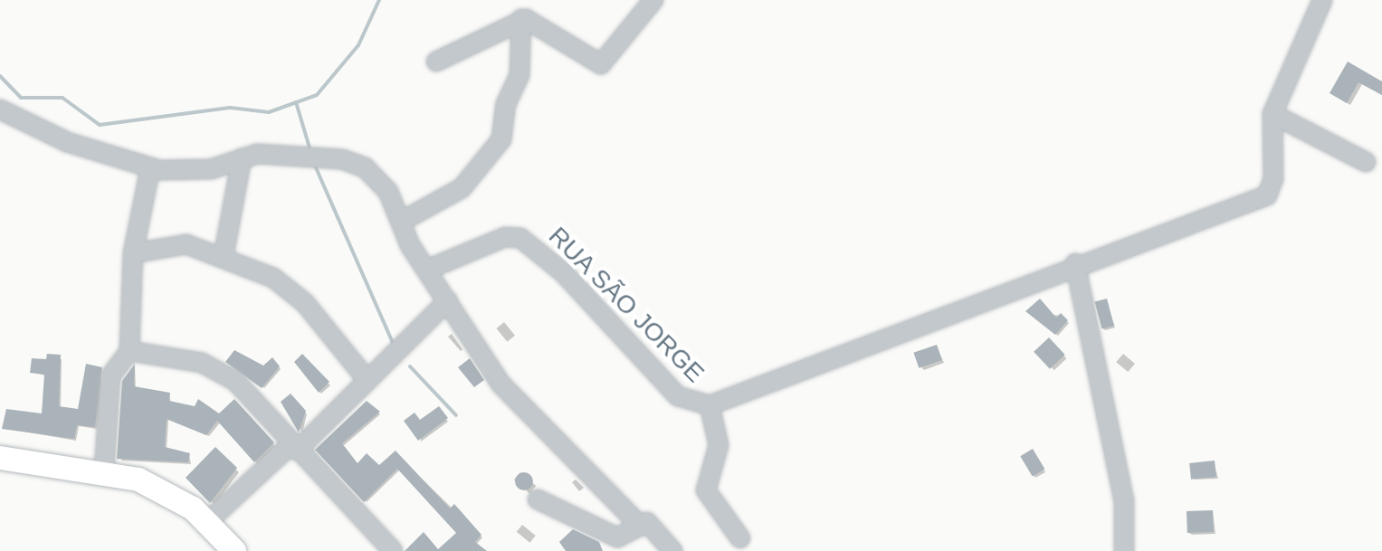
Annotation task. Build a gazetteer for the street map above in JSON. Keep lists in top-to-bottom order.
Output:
{
  "streets": {
    "street": ["RUA SÃO JORGE"]
  }
}
